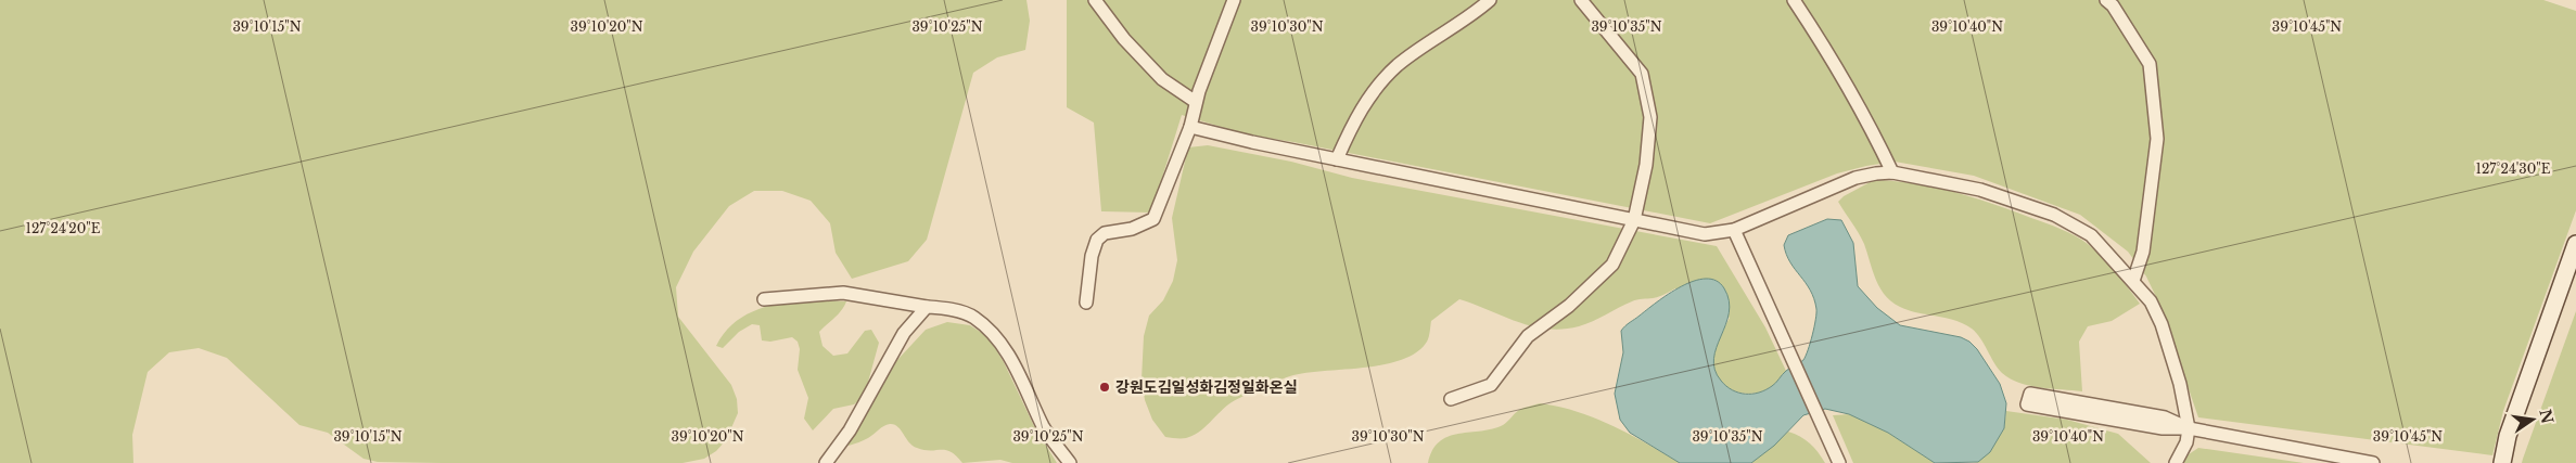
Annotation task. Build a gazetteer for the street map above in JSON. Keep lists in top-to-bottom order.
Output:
{
  "places": ["강원도김일성화김정일화온실"],
  "north": "right",
  "coordinates": [
    "39°10'15\"N",
    "39°10'20\"N",
    "39°10'25\"N",
    "39°10'30\"N",
    "39°10'40\"N",
    "39°10'45\"N",
    "39°10'35\"N",
    "127°24'30\"E",
    "127°24'20\"E"
  ]
}
